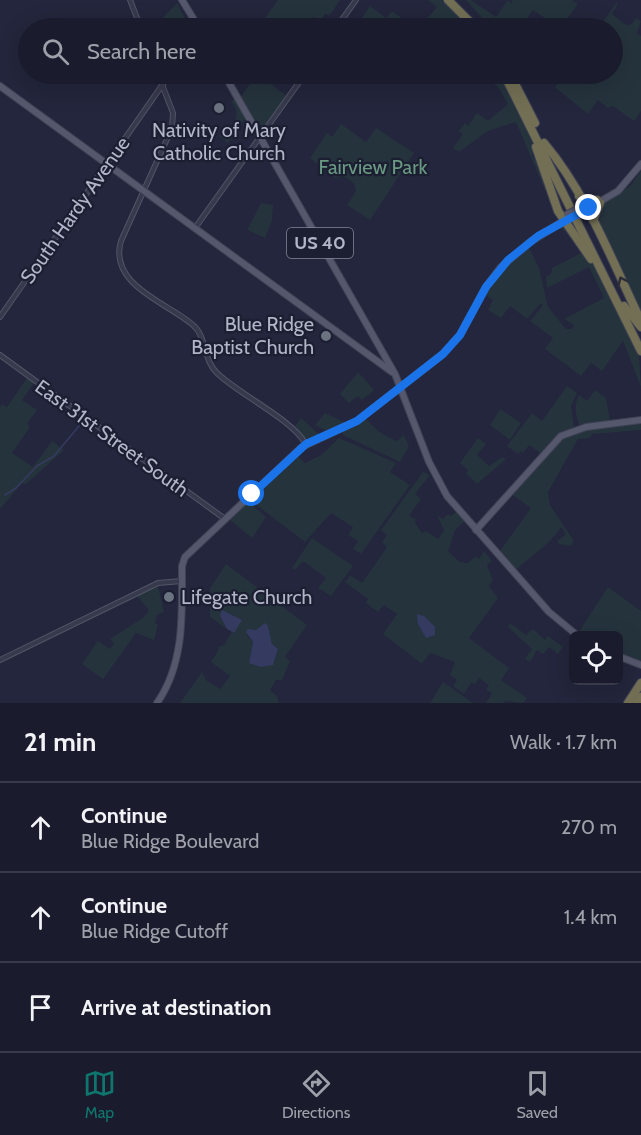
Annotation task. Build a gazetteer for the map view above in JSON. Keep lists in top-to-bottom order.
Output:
{
  "streets": {
    "main road": ["US 40"],
    "street": ["South Hardy Avenue", "East 31st Street South"]
  },
  "parks": ["Fairview Park"],
  "places": ["Nativity of Mary Catholic Church", "Blue Ridge Baptist Church", "Lifegate Church"],
  "page": {
    "search": "Search here",
    "heading": ["21 min", "Walk · 1.7 km"],
    "list": [
      ["Continue", "Blue Ridge Boulevard", "270 m"],
      ["Continue", "Blue Ridge Cutoff", "1.4 km"],
      "Arrive at destination"
    ],
    "nav": ["Map", "Directions", "Saved"]
  }
}
